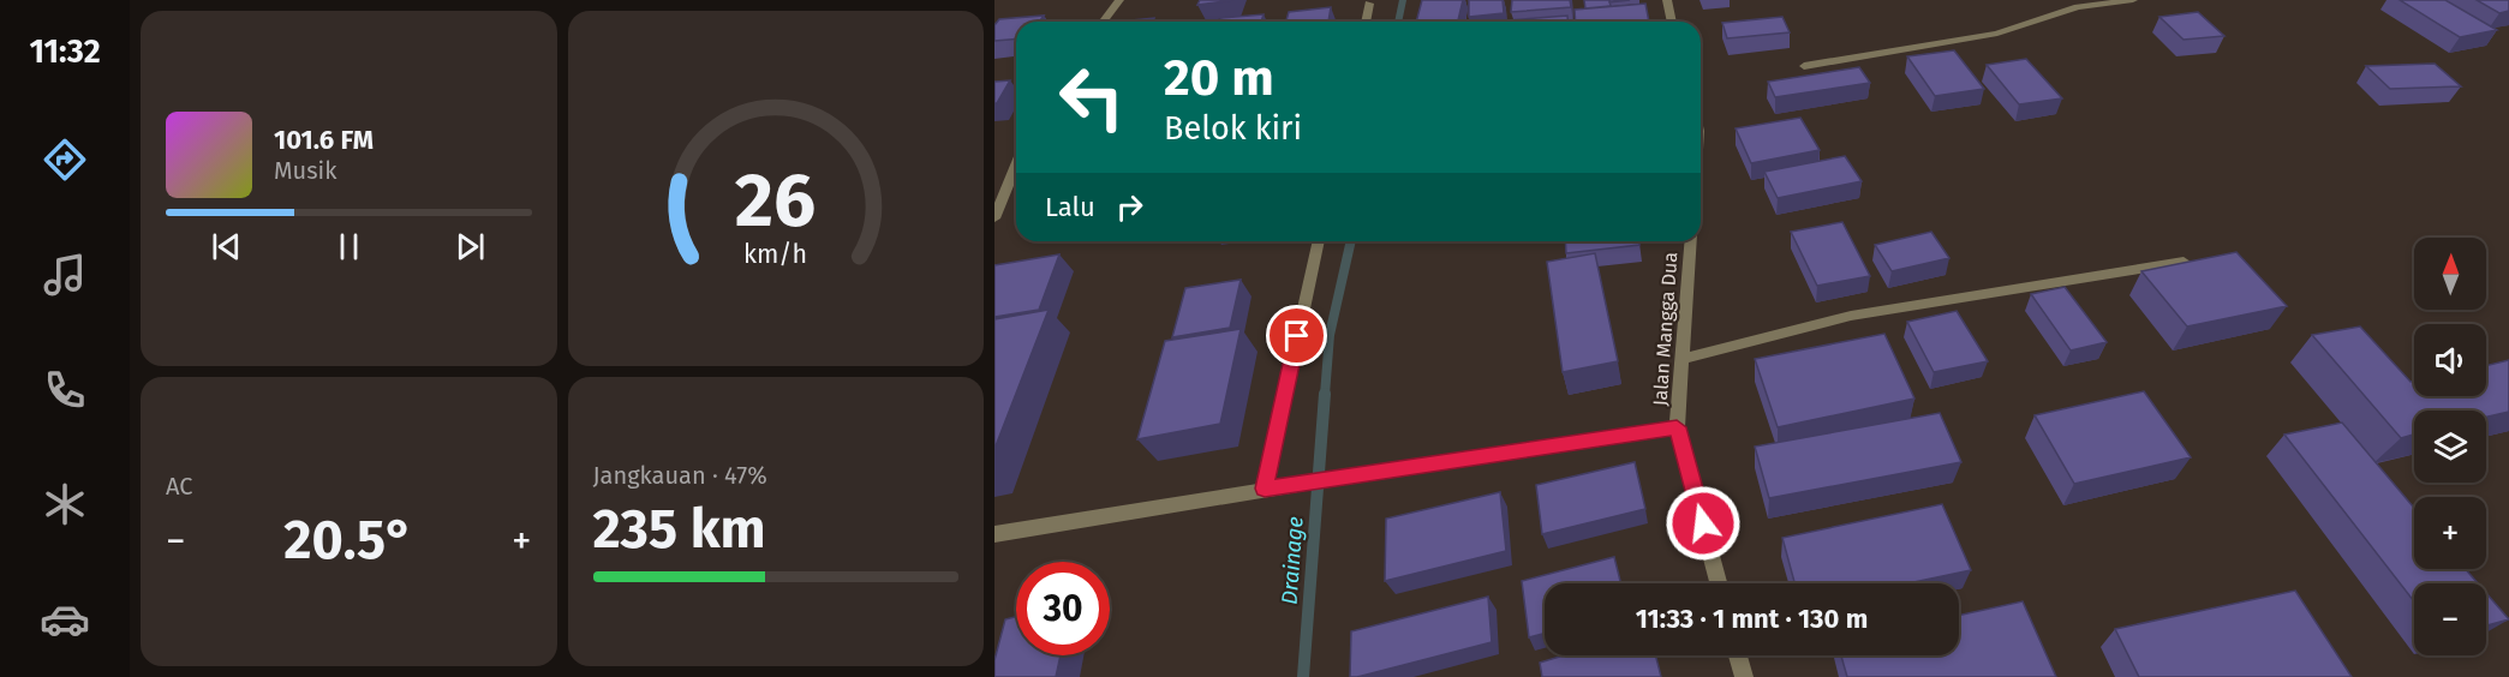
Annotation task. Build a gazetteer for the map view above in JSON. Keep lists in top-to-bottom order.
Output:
{
  "streets": {
    "street": ["Jalan Mangga Dua"]
  },
  "water": ["Drainage"],
  "north": "top",
  "page": {
    "tabs": "11:32",
    "turn": ["20 m", "Belok kiri"],
    "song": ["101.6 FM", "Musik"],
    "then": "Lalu",
    "map_buttons": ["+", "−"],
    "tile": [
      "AC",
      ["Jangkauan · 47%", "235 km"]
    ],
    "heat": ["−", "20.5°", "+"],
    "limit": "30",
    "trip": "11:33 · 1 mnt · 130 m",
    "gauge": ["26", "km/h"]
  }
}
